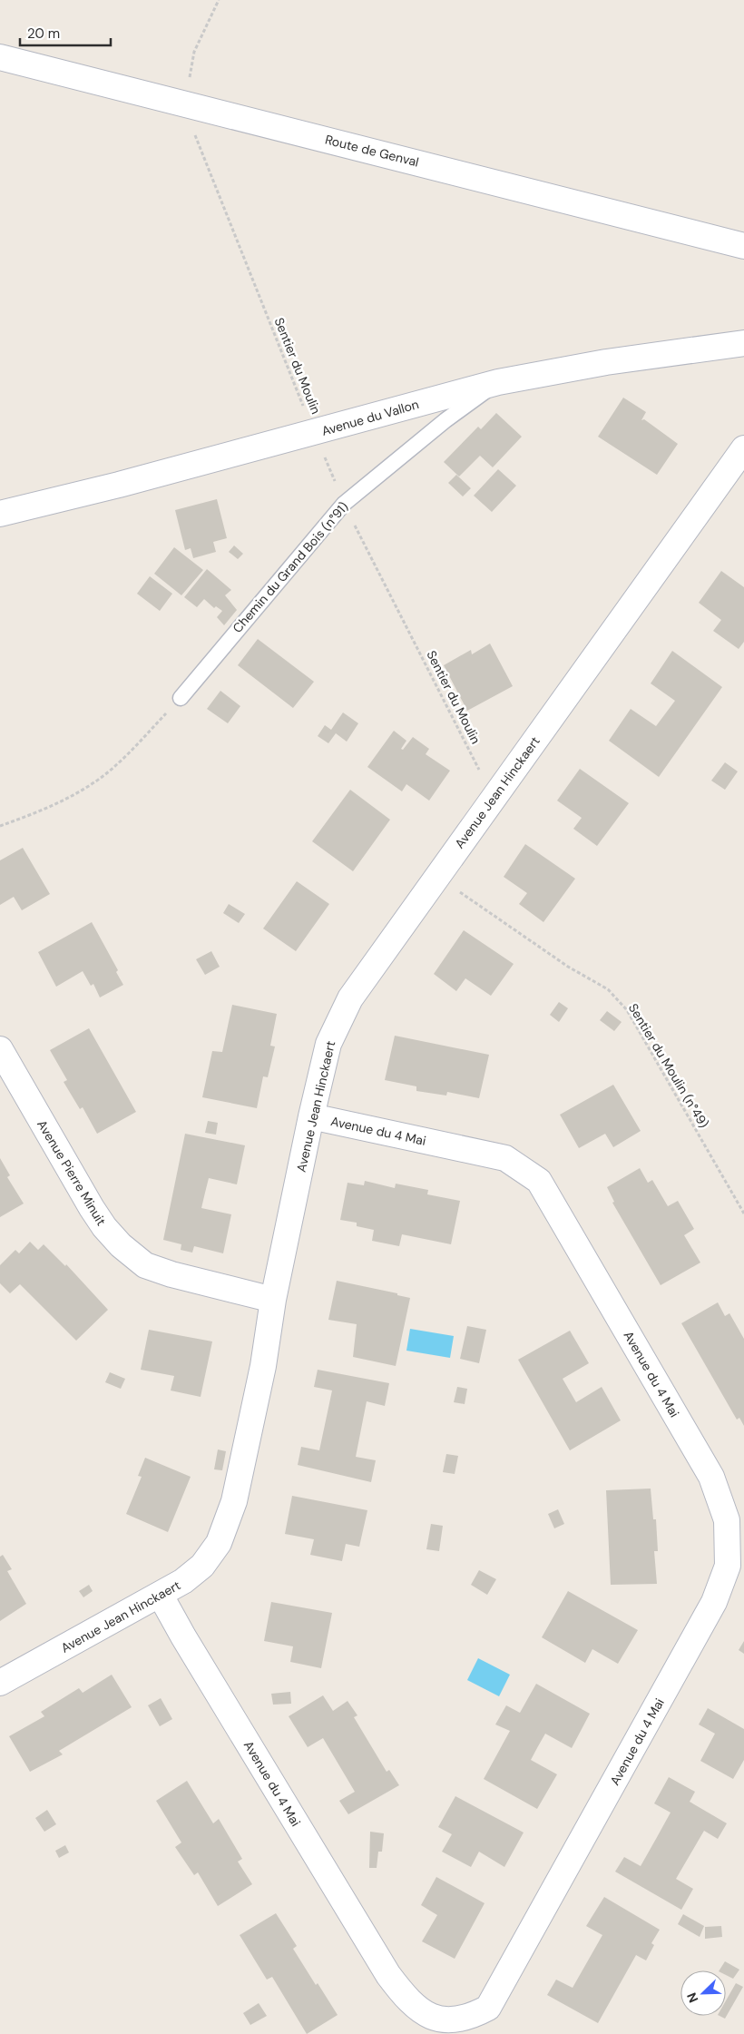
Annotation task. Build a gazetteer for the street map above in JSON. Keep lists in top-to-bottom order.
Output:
{
  "streets": {
    "street": [
      "Route de Genval",
      "Avenue du Vallon",
      "Avenue Jean Hinckaert",
      "Avenue du 4 Mai",
      "Avenue Pierre Minuit"
    ],
    "lane": ["Chemin du Grand Bois (n°91)"],
    "path": ["Sentier du Moulin", "Sentier du Moulin (n°49)"]
  },
  "crossings": [
    ["Route de Genval", "Sentier du Moulin"],
    ["Sentier du Moulin", "Avenue du Vallon"],
    ["Sentier du Moulin", "Chemin du Grand Bois (n°91)"],
    ["Sentier du Moulin", "Avenue Jean Hinckaert"],
    ["Avenue du Vallon", "Chemin du Grand Bois (n°91)"],
    ["Avenue Jean Hinckaert", "Sentier du Moulin (n°49)"],
    ["Avenue Jean Hinckaert", "Avenue du 4 Mai"],
    ["Avenue Jean Hinckaert", "Avenue Pierre Minuit"]
  ],
  "scale_bar": "20 m",
  "north": "bottom left"
}
